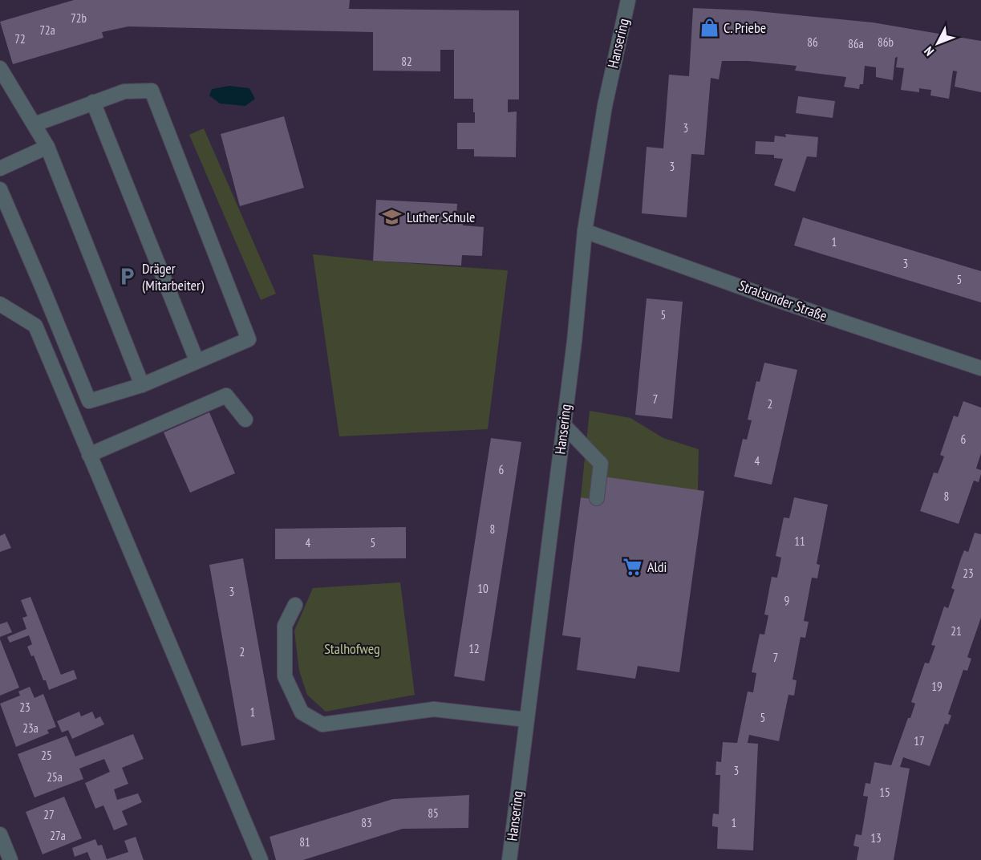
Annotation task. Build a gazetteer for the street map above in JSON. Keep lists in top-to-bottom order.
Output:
{
  "streets": {
    "street": ["Hansering", "Stralsunder Straße"]
  },
  "crossings": [
    ["Hansering", "Stralsunder Straße"]
  ],
  "parks": ["Stalhofweg"],
  "places": {
    "shop": ["C. Priebe"],
    "school or university": ["Luther Schule"],
    "parking": ["Dräger (Mitarbeiter)"],
    "supermarket": ["Aldi"]
  },
  "house_numbers": [
    "72b",
    "72a",
    "72",
    "86",
    "86b",
    "86a",
    "82",
    "3",
    "3",
    "1",
    "3",
    "5",
    "5",
    "7",
    "2",
    "6",
    "4",
    "6",
    "8",
    "8",
    "11",
    "4",
    "5",
    "23",
    "10",
    "3",
    "9",
    "21",
    "12",
    "2",
    "7",
    "19",
    "23",
    "1",
    "5",
    "23a",
    "17",
    "25",
    "3",
    "25a",
    "15",
    "85",
    "27",
    "83",
    "1",
    "27a",
    "13",
    "81"
  ],
  "north": "bottom left"
}
